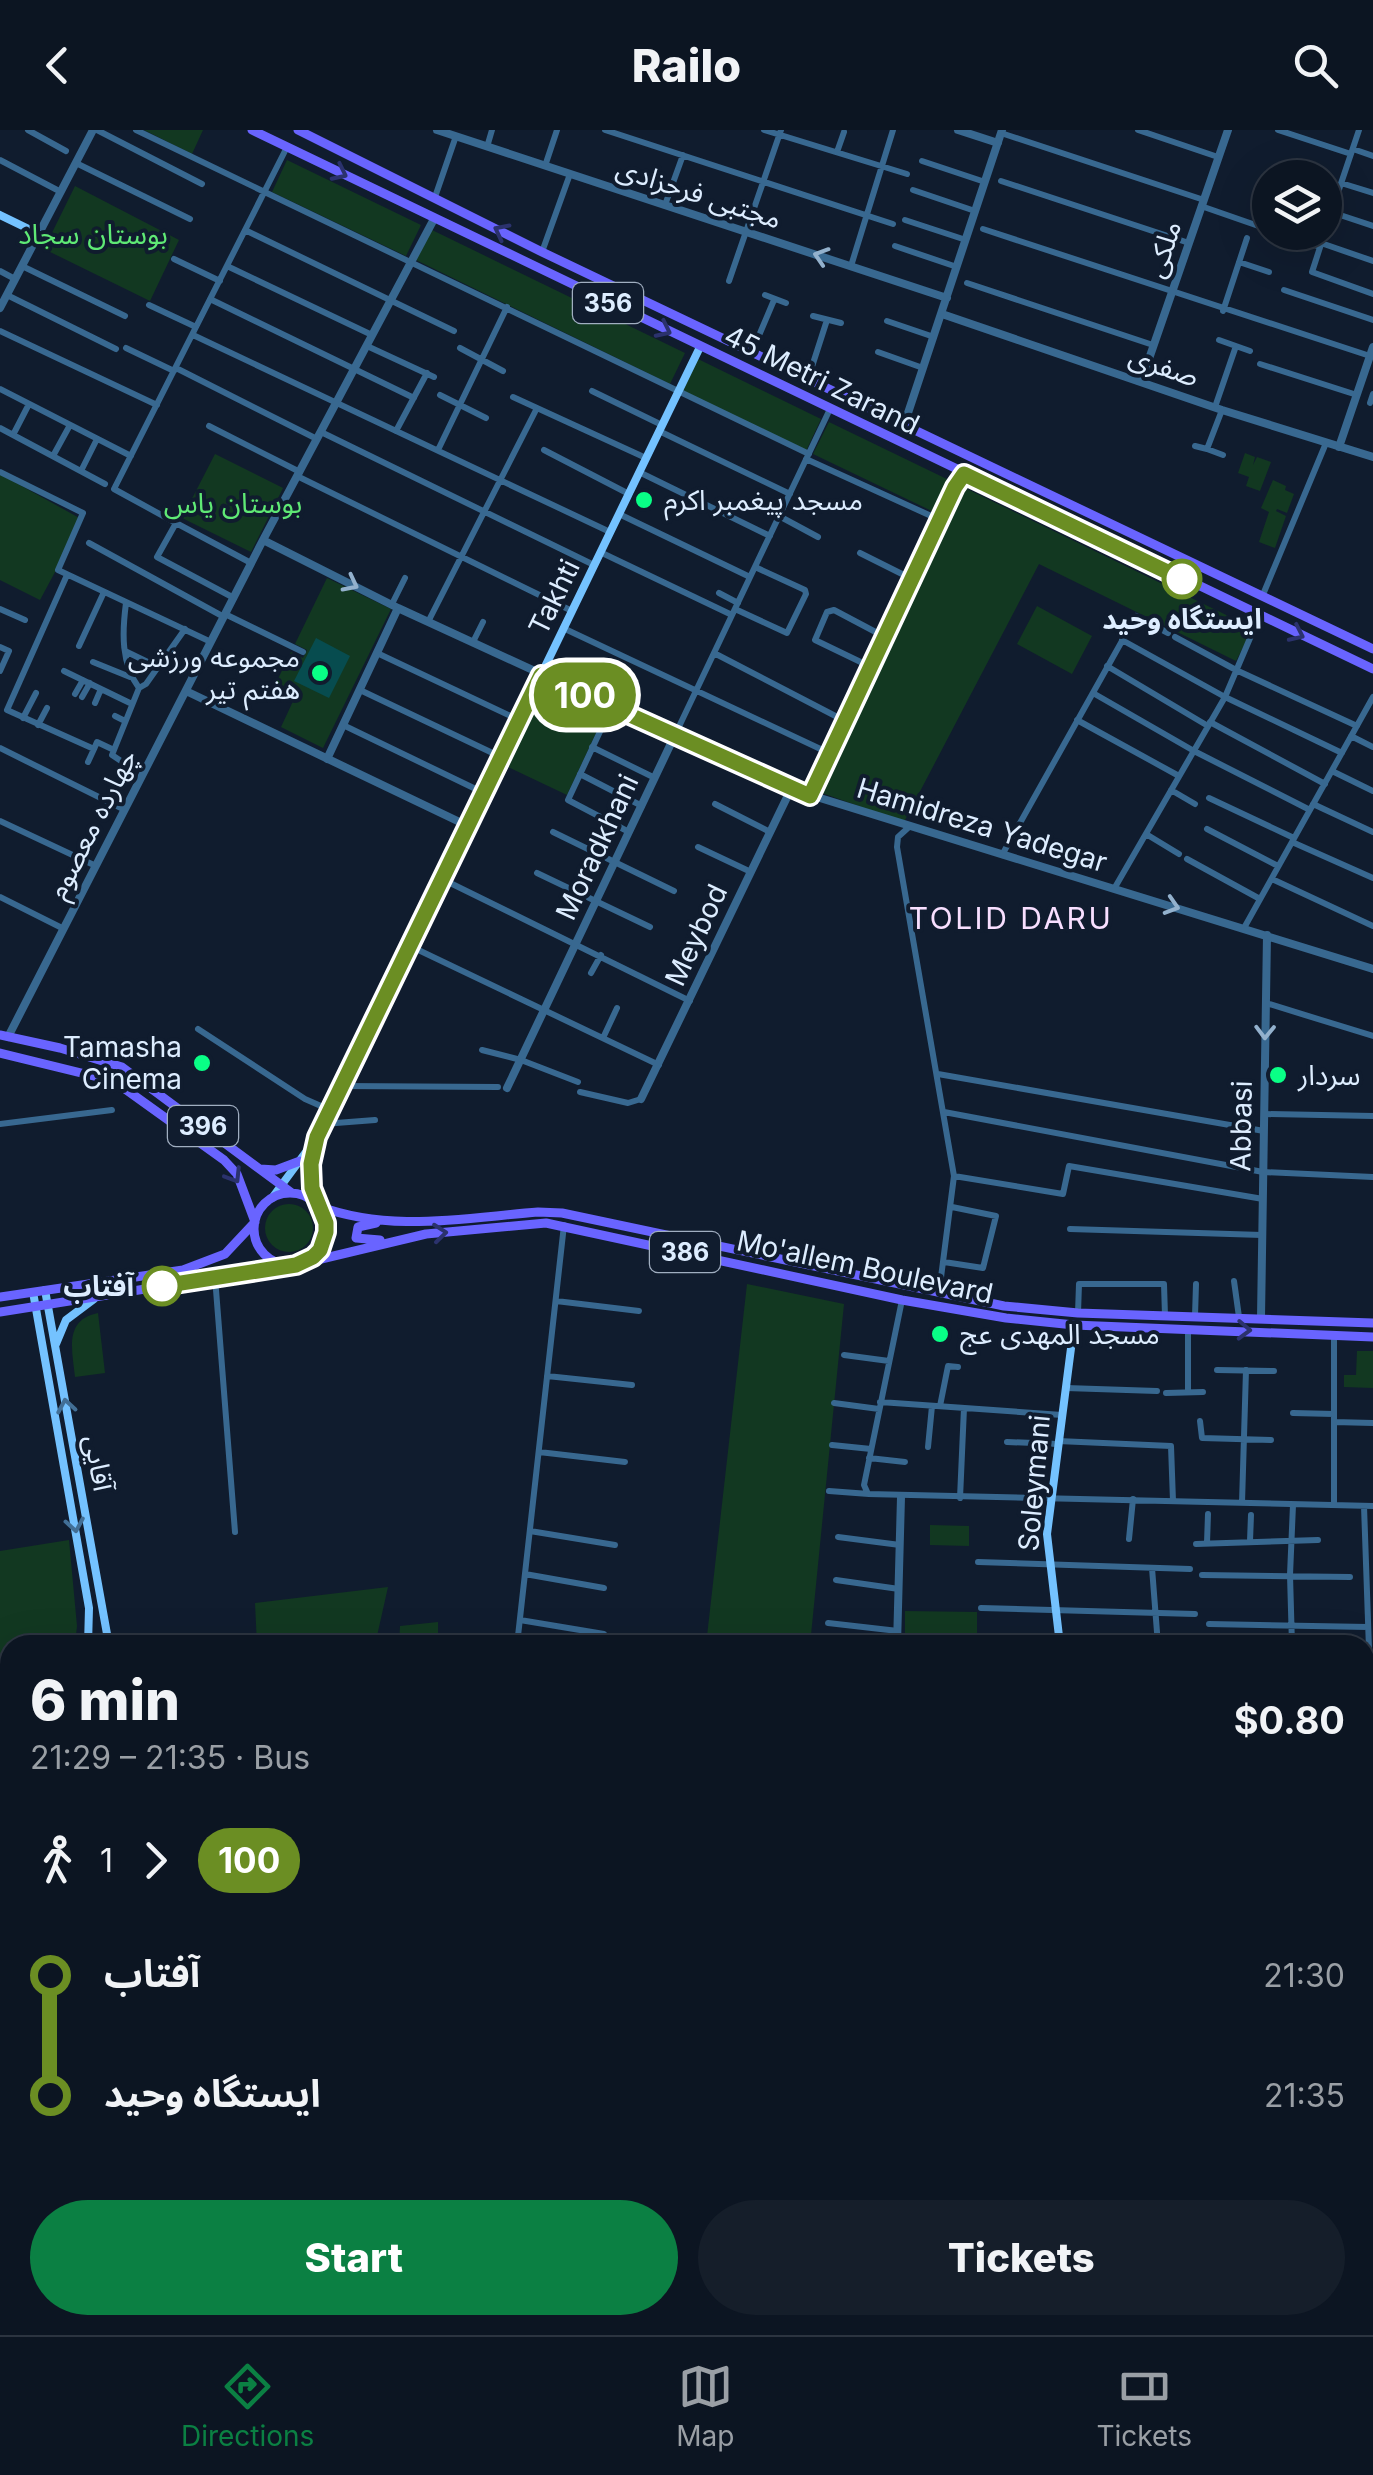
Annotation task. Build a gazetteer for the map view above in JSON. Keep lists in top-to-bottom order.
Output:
{
  "streets": {
    "main road": [
      "356",
      "45 Metri Zarand",
      "Takhti",
      "396",
      "386",
      "Mo'allem Boulevard",
      "آقایی",
      "Soleymani"
    ],
    "street": [
      "مجتبی فرحزادی",
      "ملکی",
      "صفری",
      "چهارده معصوم",
      "Hamidreza Yadegar",
      "Moradkhani",
      "Meybod",
      "Abbasi"
    ]
  },
  "crossings": [
    ["ملکی", "صفری"],
    ["45 Metri Zarand", "Takhti"],
    ["45 Metri Zarand", "چهارده معصوم"],
    ["45 Metri Zarand", "Moradkhani"],
    ["Takhti", "Hamidreza Yadegar"],
    ["Takhti", "396"],
    ["Takhti", "Mo'allem Boulevard"],
    ["چهارده معصوم", "Hamidreza Yadegar"],
    ["چهارده معصوم", "396"],
    ["Hamidreza Yadegar", "Moradkhani"],
    ["Hamidreza Yadegar", "Meybod"],
    ["Hamidreza Yadegar", "Abbasi"],
    ["396", "Mo'allem Boulevard"],
    ["Abbasi", "Mo'allem Boulevard"],
    ["Mo'allem Boulevard", "آقایی"],
    ["Mo'allem Boulevard", "Soleymani"]
  ],
  "districts": ["TOLID DARU"],
  "parks": ["بوستان سجاد", "بوستان یاس"],
  "places": [
    "مسجد پیغمبر اکرم",
    "ایستگاه وحید",
    "مجموعه ورزشی هفتم تیر",
    "Tamasha Cinema",
    "سردار",
    "آفتاب",
    "مسجد المهدی عج"
  ],
  "lines": ["bus line 100"],
  "page": {
    "header": "Railo",
    "on_map": "100",
    "heading": ["6 min", "21:29 – 21:35 · Bus", "$0.80"],
    "legs": ["1", "100"],
    "list": [
      {
        "name": "آفتاب",
        "value": "21:30"
      },
      {
        "name": "ایستگاه وحید",
        "value": "21:35"
      }
    ],
    "buttons": ["Start", "Tickets"],
    "tabs": ["Directions", "Map", "Tickets"]
  }
}
